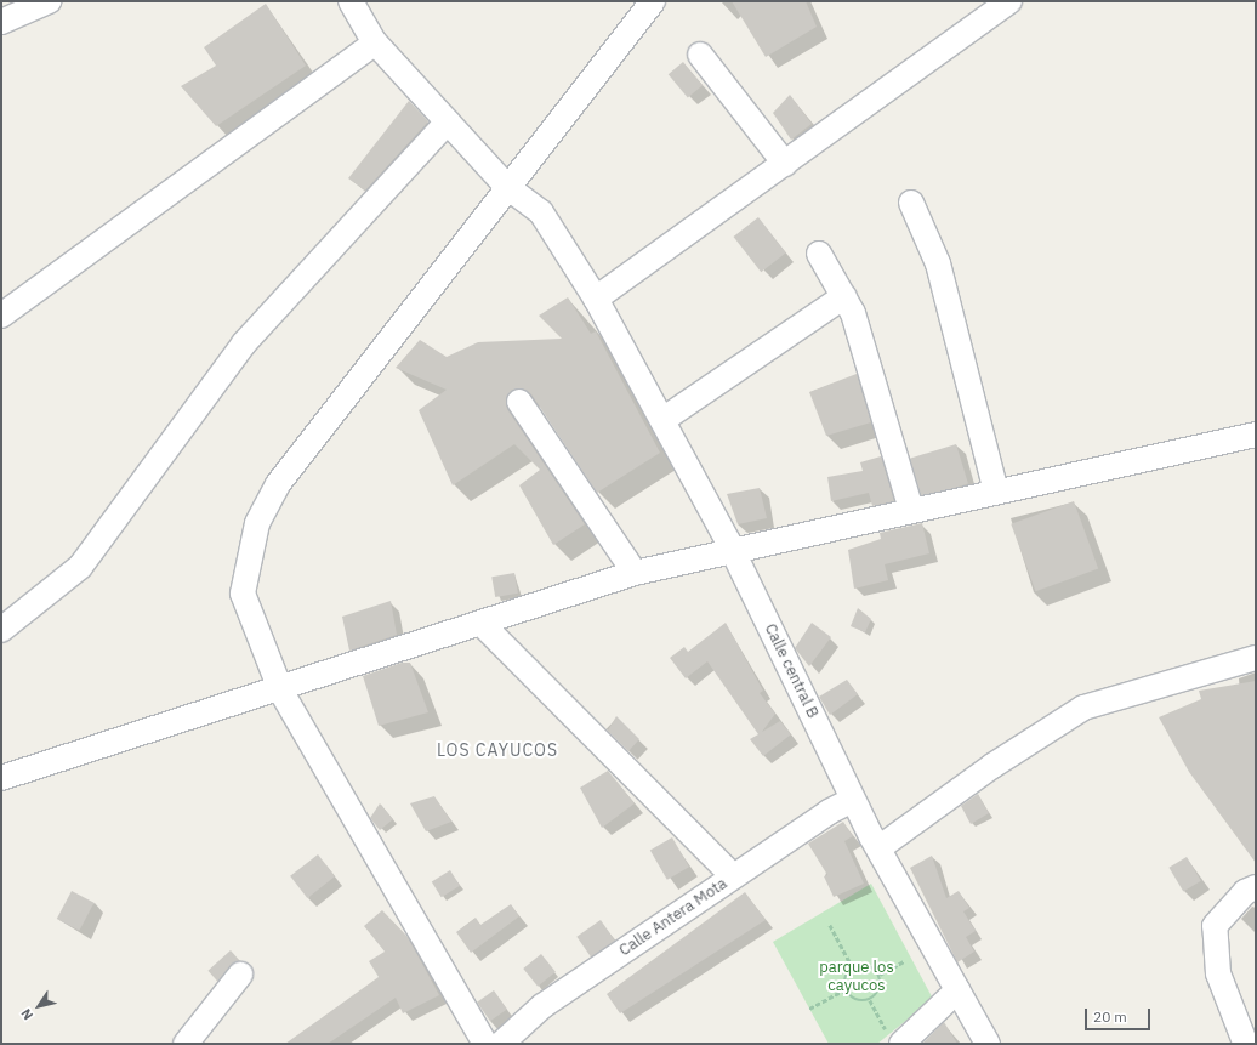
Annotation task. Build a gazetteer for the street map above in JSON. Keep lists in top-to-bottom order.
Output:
{
  "streets": {
    "street": ["Calle central B", "Calle Antera Mota"]
  },
  "crossings": [
    ["Calle central B", "Calle Antera Mota"]
  ],
  "districts": ["LOS CAYUCOS"],
  "parks": ["parque los cayucos"],
  "scale_bar": "20 m",
  "north": "bottom left"
}
